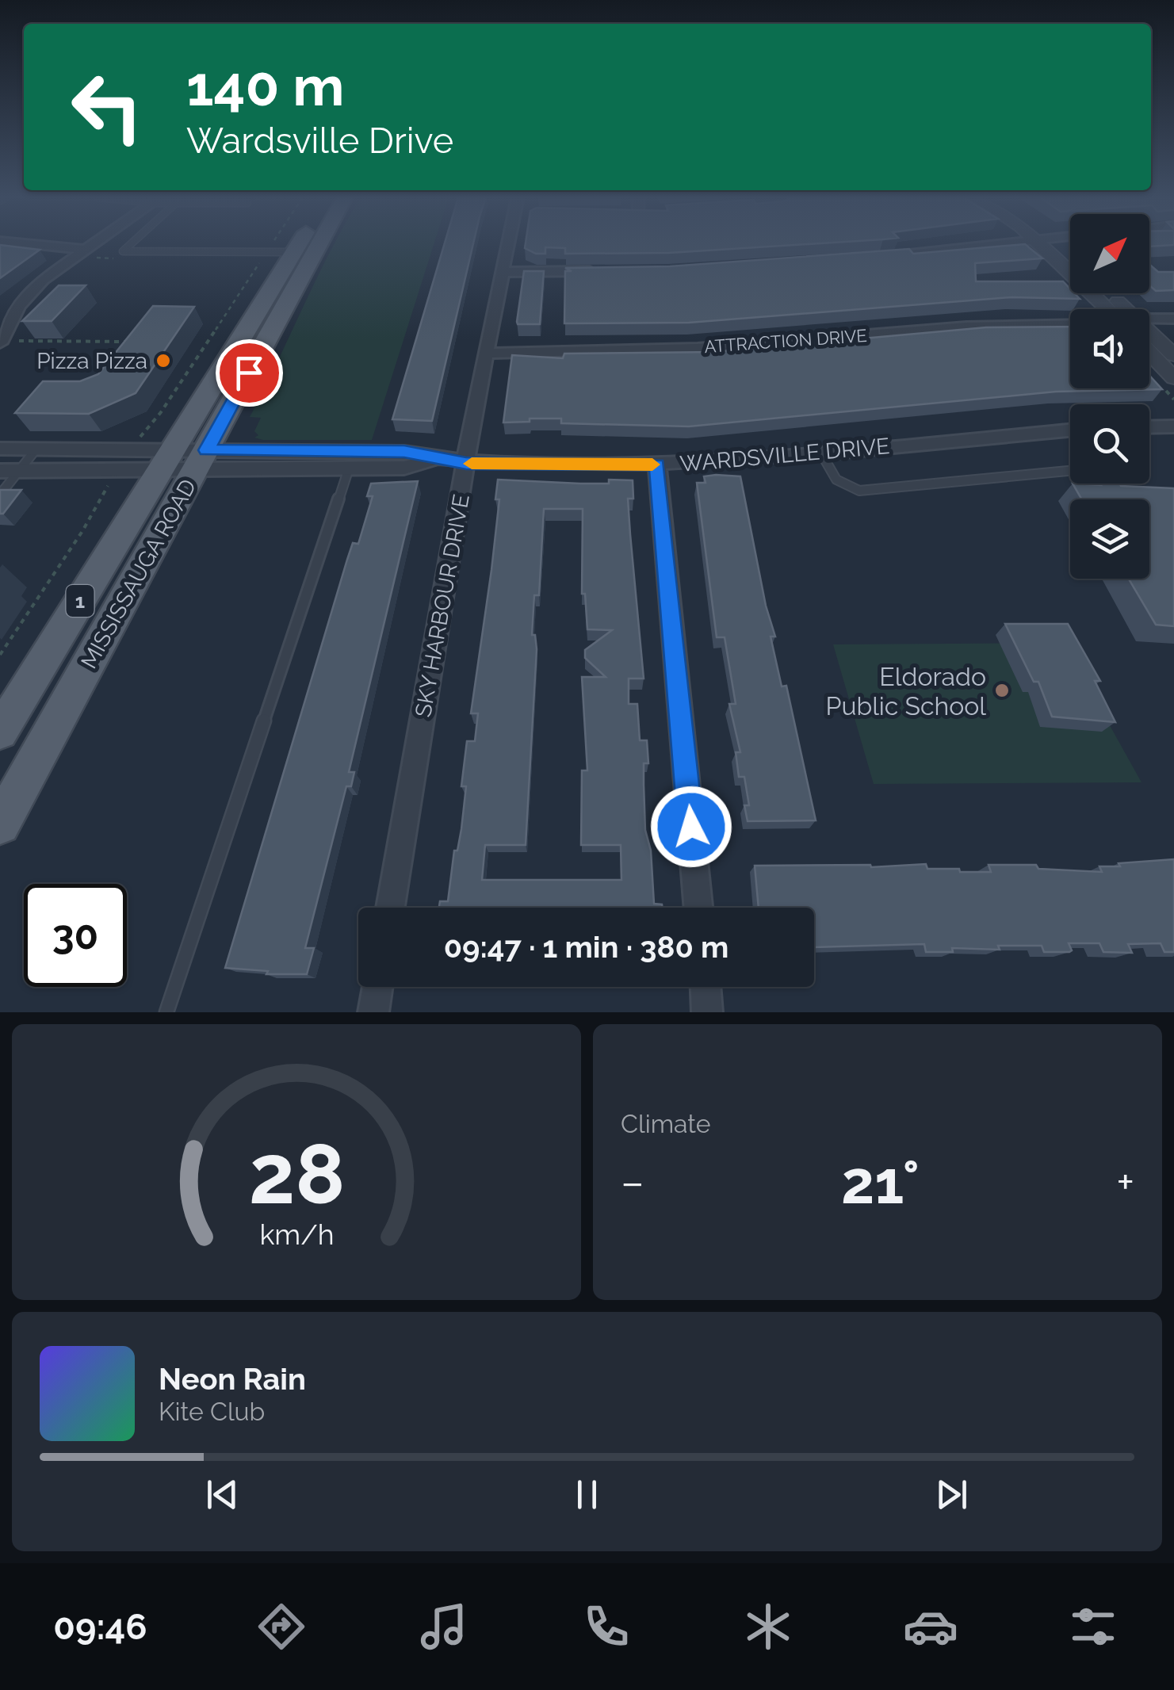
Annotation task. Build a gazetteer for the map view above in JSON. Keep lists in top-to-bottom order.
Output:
{
  "streets": {
    "main road": ["MISSISSAUGA ROAD", "1"],
    "street": ["ATTRACTION DRIVE", "WARDSVILLE DRIVE", "SKY HARBOUR DRIVE"]
  },
  "crossings": [
    ["ATTRACTION DRIVE", "SKY HARBOUR DRIVE"],
    ["WARDSVILLE DRIVE", "MISSISSAUGA ROAD"],
    ["WARDSVILLE DRIVE", "SKY HARBOUR DRIVE"]
  ],
  "places": ["Pizza Pizza", "Eldorado Public School"],
  "north": "top right",
  "page": {
    "turn": ["140 m", "Wardsville Drive"],
    "limit": "30",
    "trip": "09:47 · 1 min · 380 m",
    "tile": "Climate",
    "heat": ["−", "21°", "+"],
    "song": ["Neon Rain", "Kite Club"],
    "tabs": "09:46",
    "gauge": ["28", "km/h"]
  }
}
